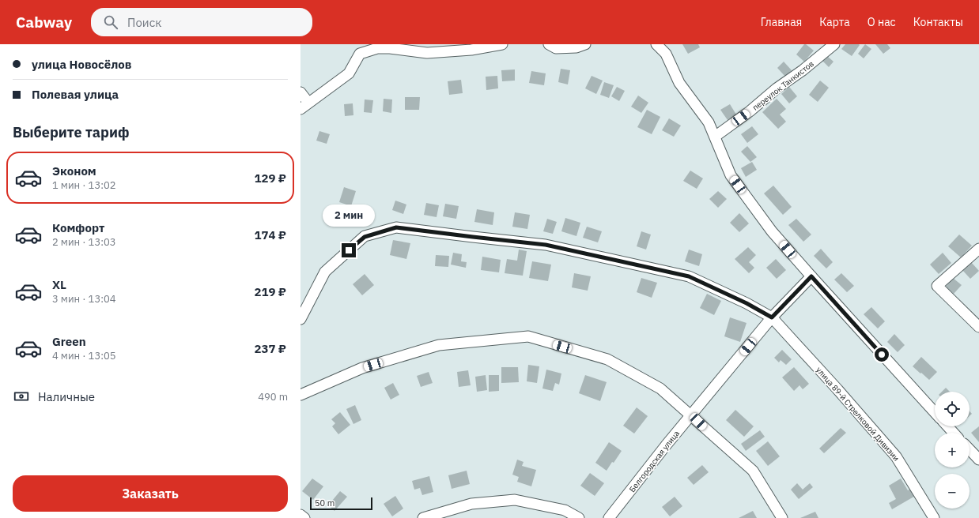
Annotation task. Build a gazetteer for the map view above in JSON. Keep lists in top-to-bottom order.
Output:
{
  "streets": {
    "street": ["переулок Танкистов", "улица 89-й Стрелковой Дивизии", "Белгородская улица"]
  },
  "crossings": [
    ["улица 89-й Стрелковой Дивизии", "Белгородская улица"]
  ],
  "scale_bar": "50 m",
  "page": {
    "header": "Cabway",
    "search": "Поиск",
    "nav": [
      "Главная",
      "Карта",
      "О нас",
      "Контакты"
    ],
    "banner": ["улица Новосёлов", "Полевая улица"],
    "heading": "Выберите тариф",
    "list": [
      {
        "name": "Эконом",
        "note": "1 мин · 13:02",
        "value": "129 ₽"
      },
      {
        "name": "Комфорт",
        "note": "2 мин · 13:03",
        "value": "174 ₽"
      },
      {
        "name": "XL",
        "note": "3 мин · 13:04",
        "value": "219 ₽"
      },
      {
        "name": "Green",
        "note": "4 мин · 13:05",
        "value": "237 ₽"
      }
    ],
    "bubble": "2 мин",
    "pay": ["Наличные", "490 m"],
    "map_buttons": ["+", "−"],
    "buttons": "Заказать",
    "scale": "50 m"
  }
}
